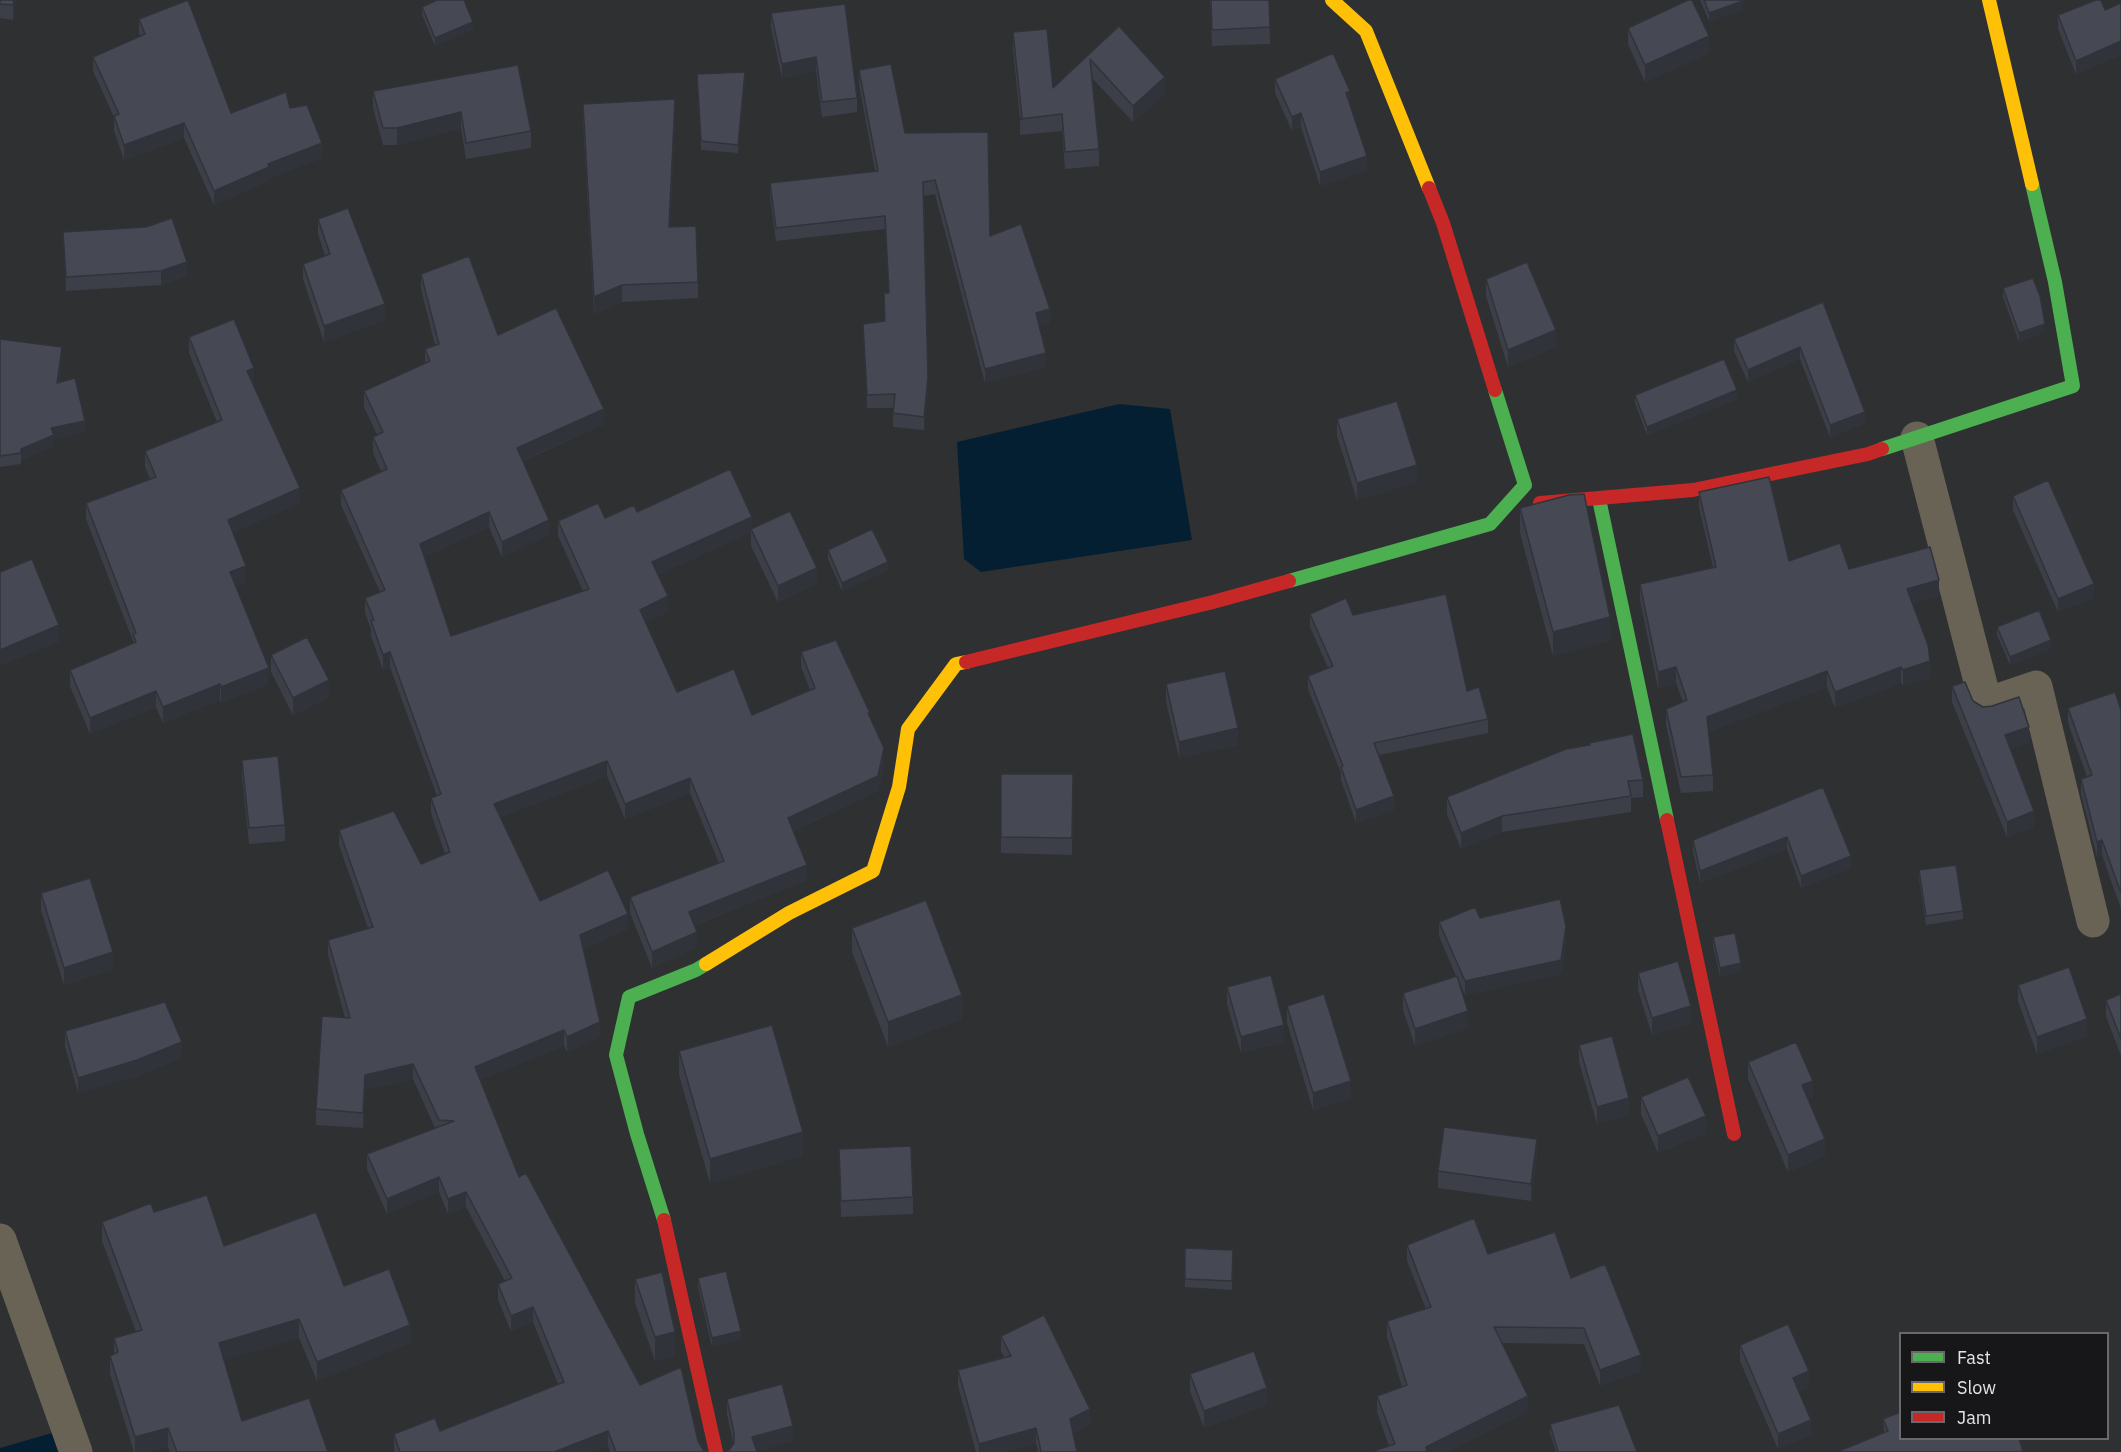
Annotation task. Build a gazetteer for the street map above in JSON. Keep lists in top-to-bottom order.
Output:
{
  "legend": ["Fast", "Slow", "Jam"]
}
